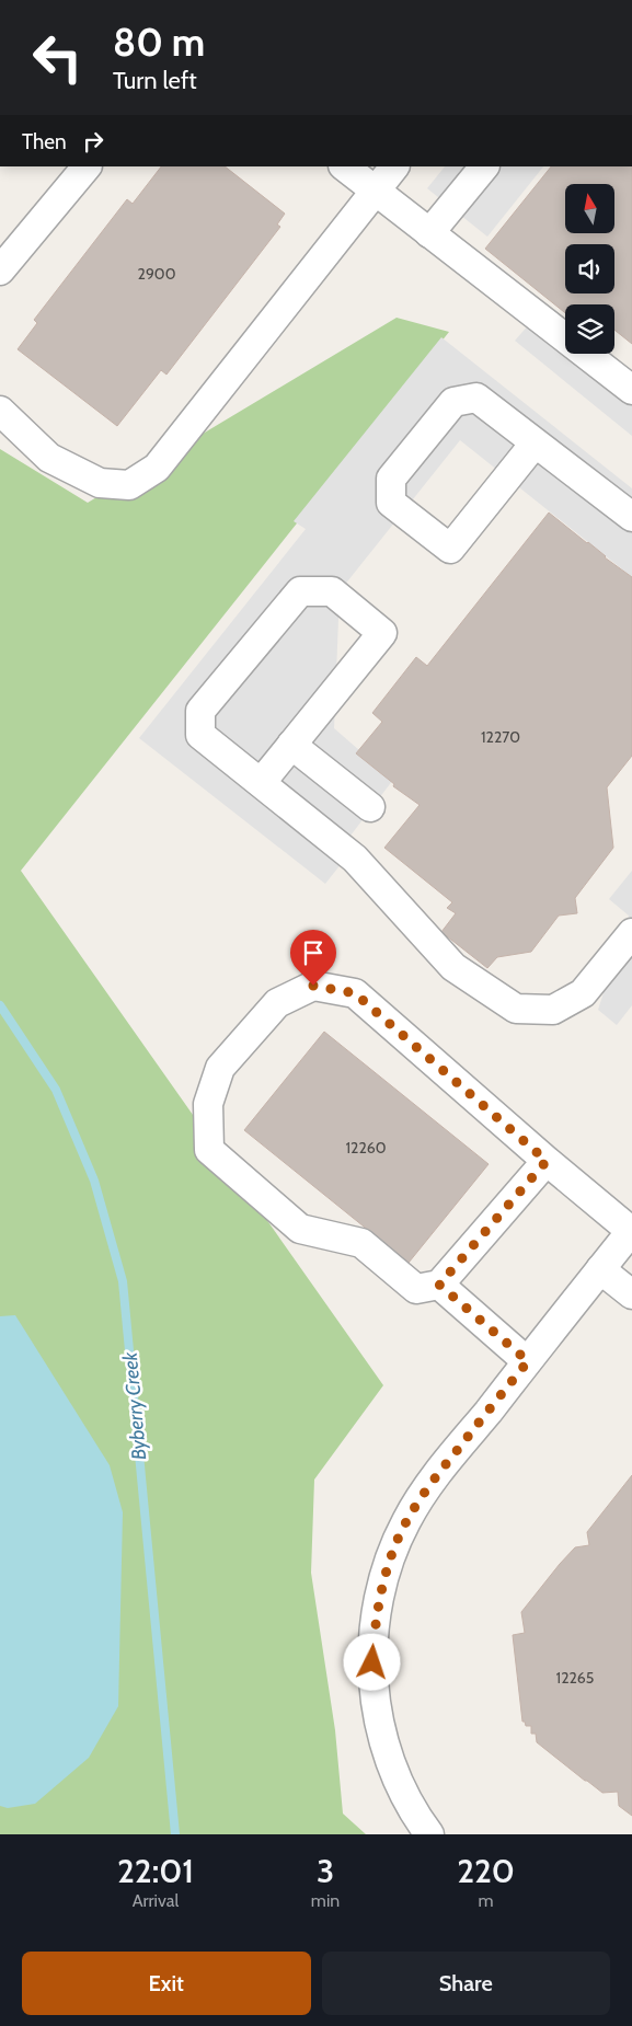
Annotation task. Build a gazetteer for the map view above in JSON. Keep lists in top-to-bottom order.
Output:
{
  "water": ["Byberry Creek"],
  "house_numbers": [
    "2900",
    "12270",
    "12260",
    "12265"
  ],
  "north": "top",
  "page": {
    "turn": ["80 m", "Turn left"],
    "then": "Then",
    "eta": [
      "22:01",
      "Arrival",
      "3",
      "min",
      "220",
      "m"
    ],
    "buttons": ["Exit", "Share"]
  }
}
